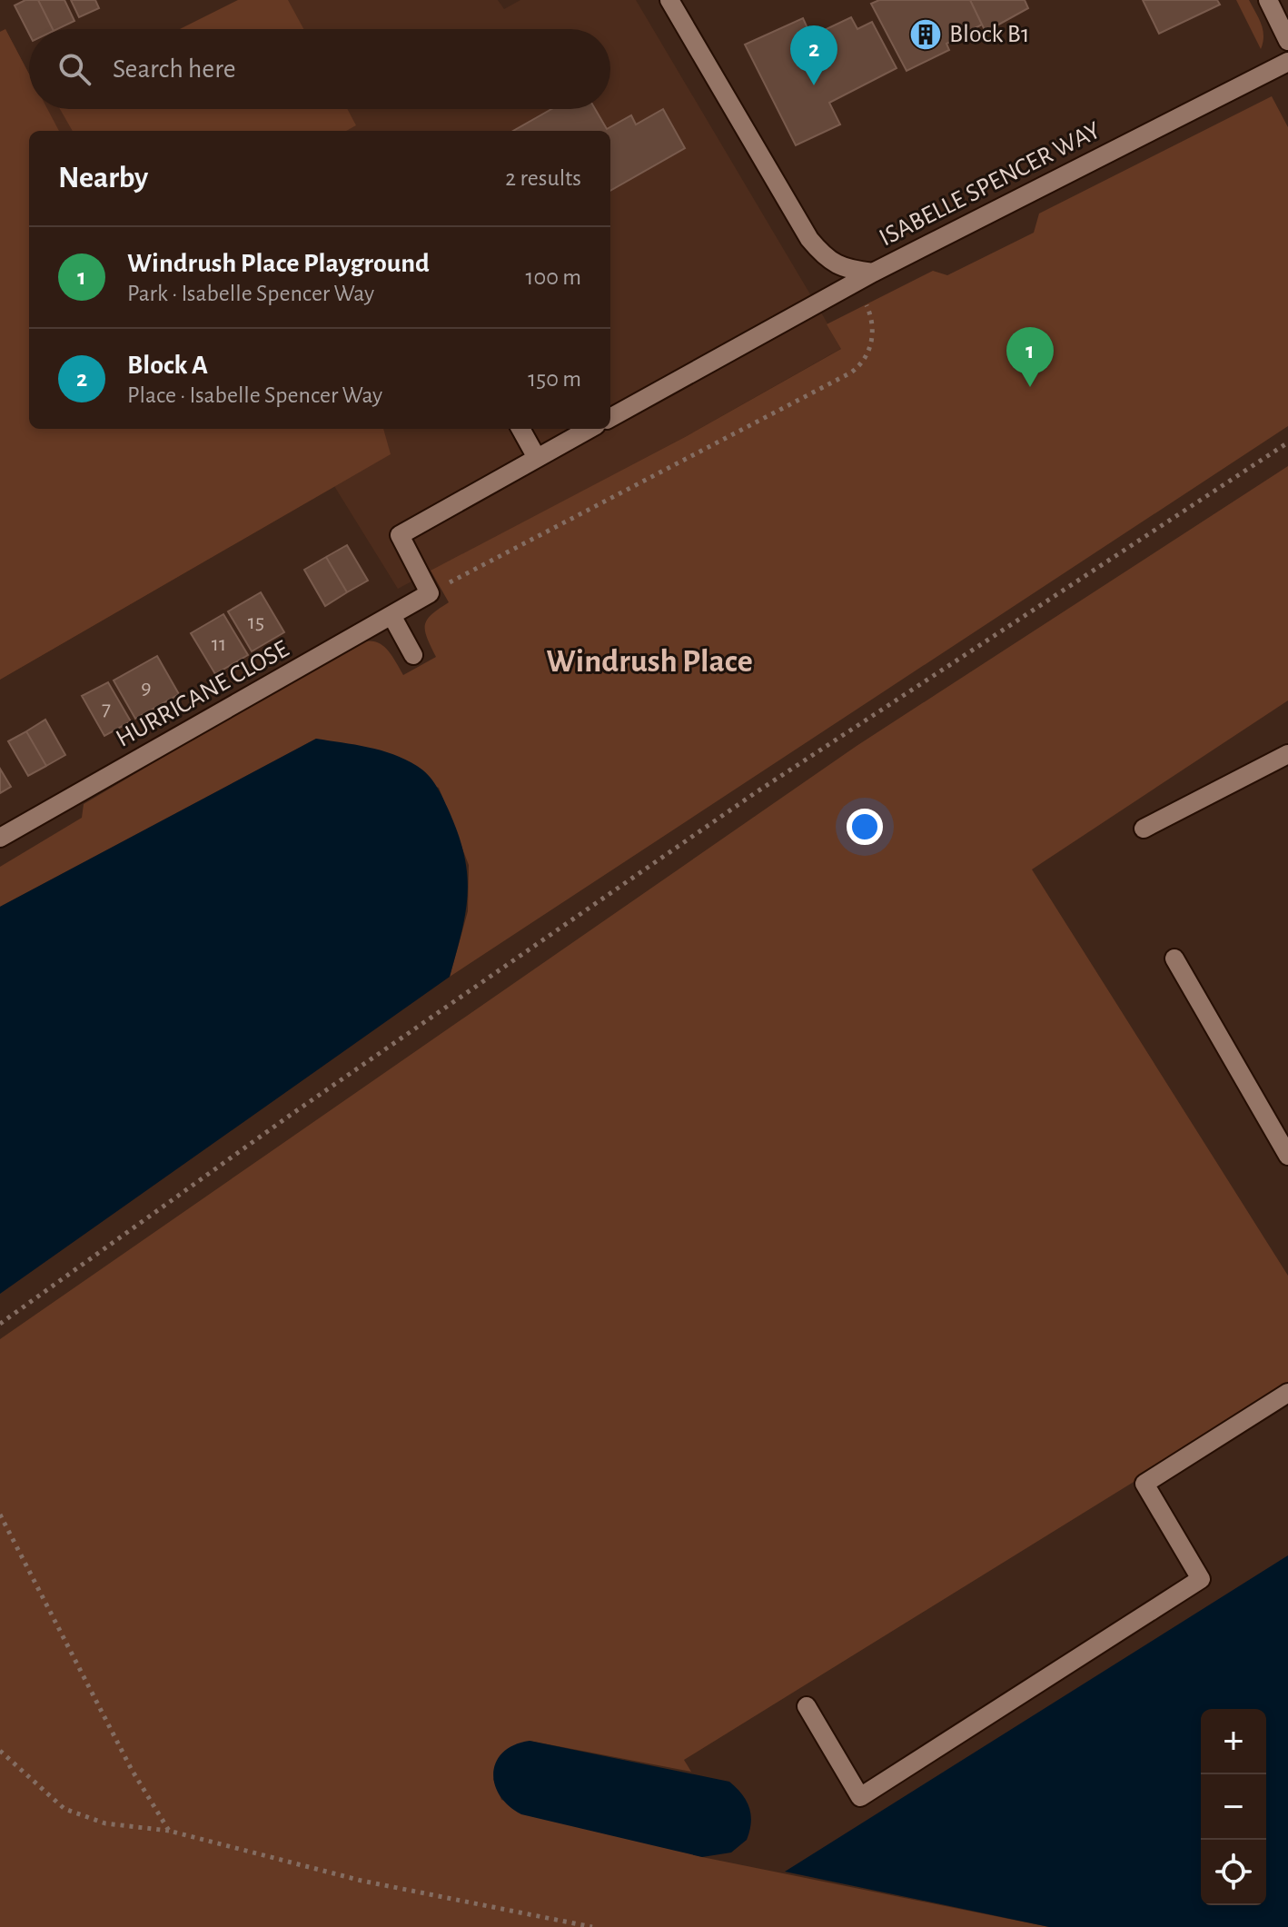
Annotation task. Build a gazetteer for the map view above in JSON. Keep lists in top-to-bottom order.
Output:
{
  "streets": {
    "street": ["ISABELLE SPENCER WAY", "HURRICANE CLOSE"]
  },
  "districts": ["Windrush Place"],
  "places": {
    "building": ["Block B1"]
  },
  "house_numbers": [
    "15",
    "11",
    "9",
    "7"
  ],
  "page": {
    "pins": ["2", "1"],
    "search": "Search here",
    "heading": ["Nearby", "2 results"],
    "list": [
      {
        "mark": "1",
        "name": "Windrush Place Playground",
        "note": "Park · Isabelle Spencer Way",
        "value": "100 m"
      },
      {
        "mark": "2",
        "name": "Block A",
        "note": "Place · Isabelle Spencer Way",
        "value": "150 m"
      }
    ],
    "map_buttons": ["+", "−"]
  }
}
